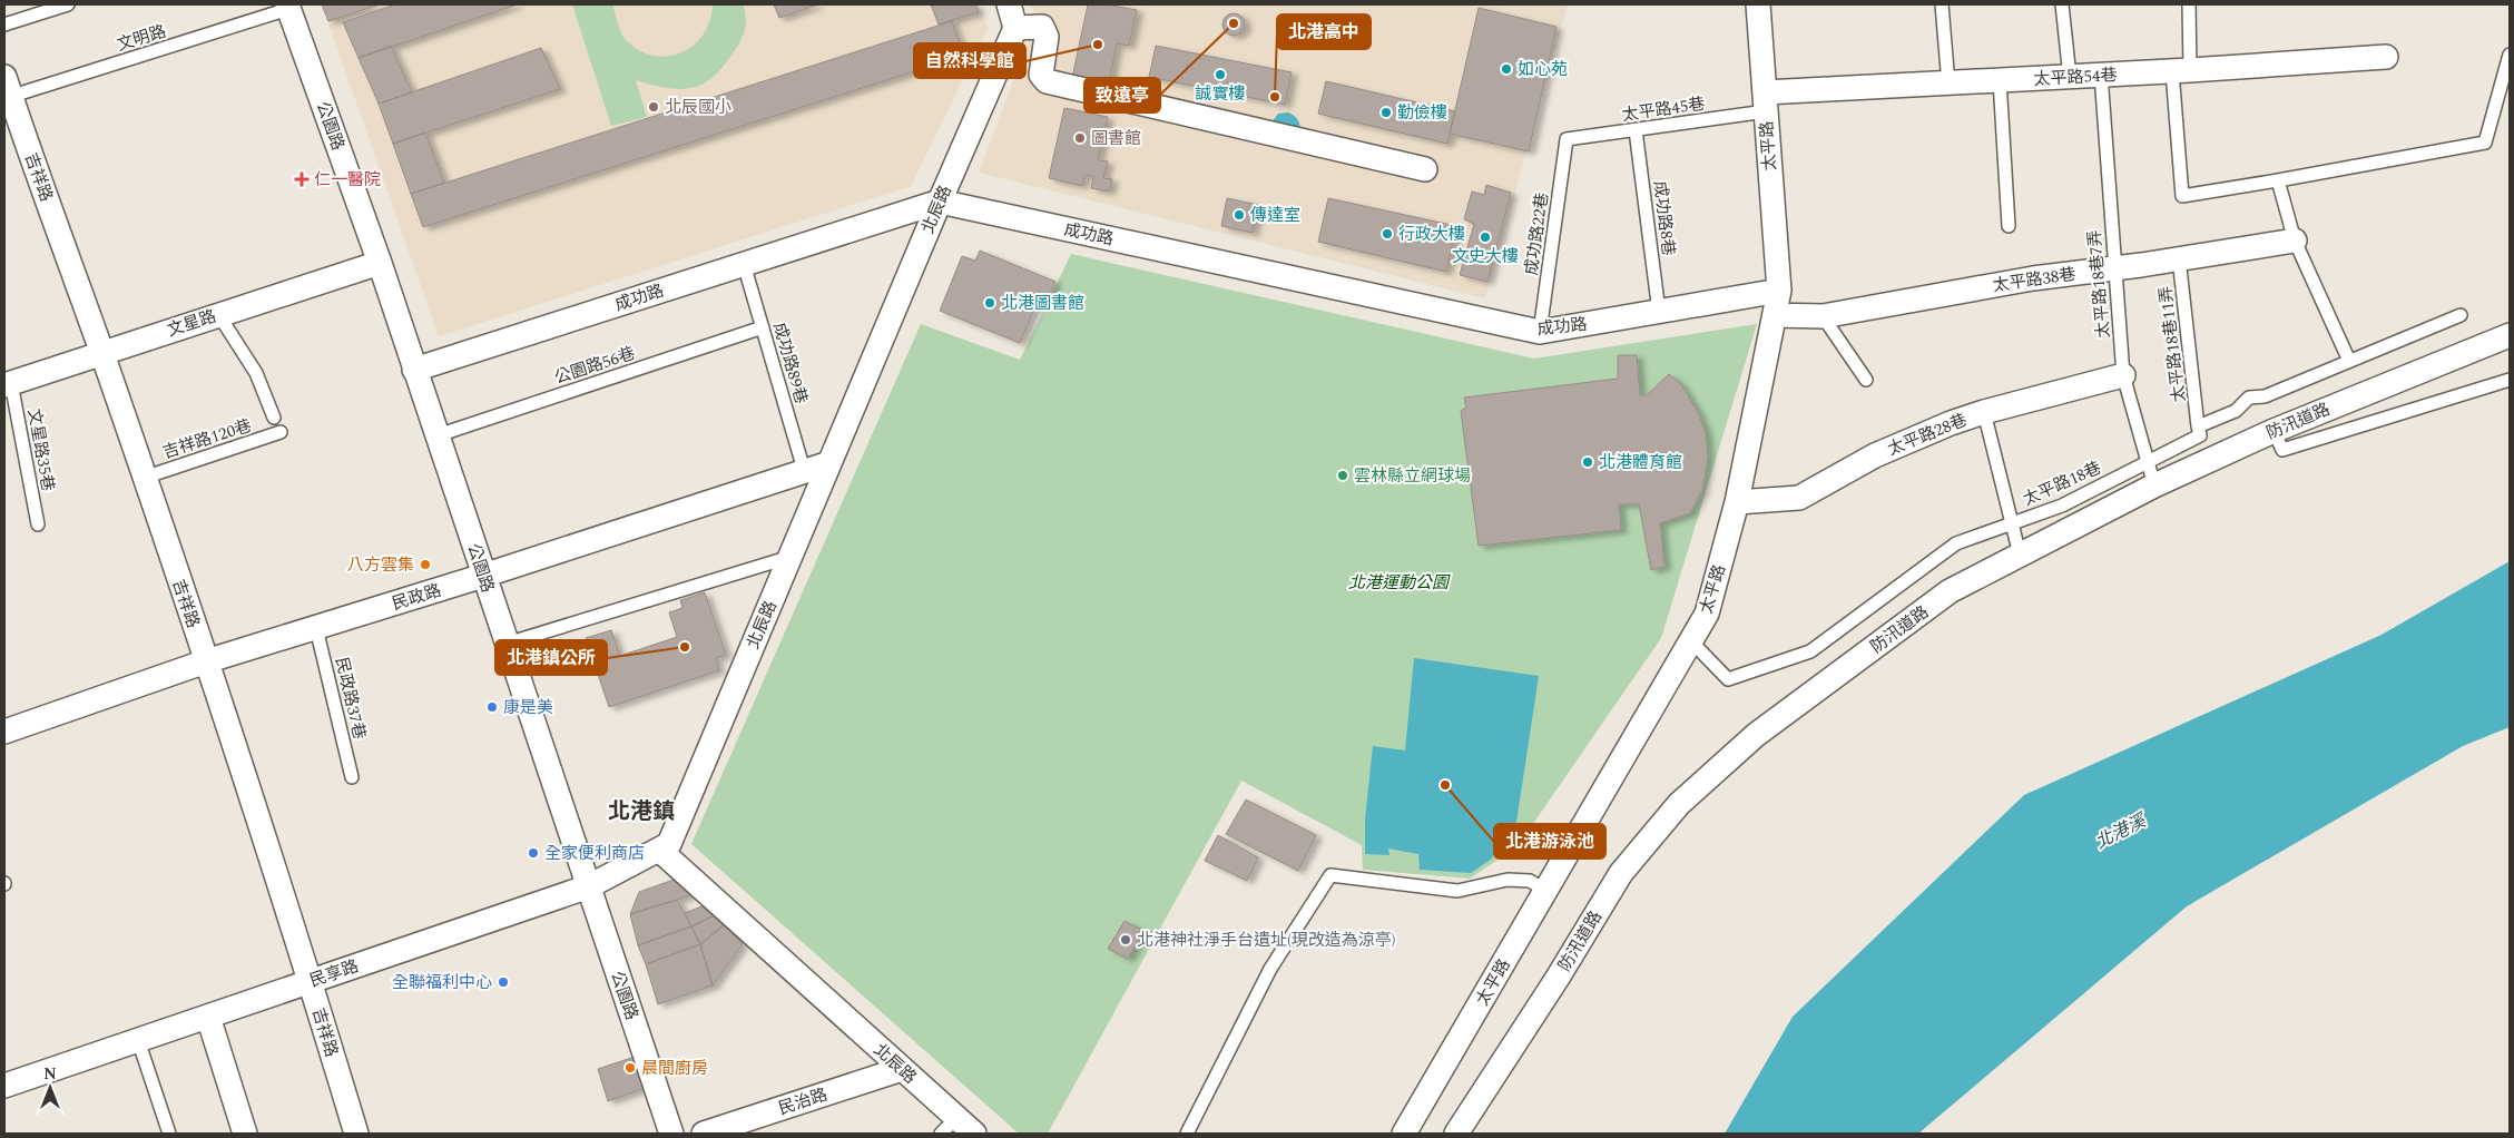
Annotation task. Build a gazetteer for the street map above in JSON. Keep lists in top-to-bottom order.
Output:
{
  "streets": {
    "street": [
      "太平路54巷",
      "公園路",
      "太平路",
      "吉祥路",
      "北辰路",
      "成功路",
      "太平路38巷",
      "文星路",
      "防汛道路",
      "太平路28巷",
      "民政路",
      "民享路",
      "民治路"
    ],
    "lane": [
      "文明路",
      "太平路45巷",
      "成功路8巷",
      "成功路22巷",
      "太平路18巷7弄",
      "太平路18巷11弄",
      "成功路89巷",
      "公園路56巷",
      "吉祥路120巷",
      "文星路35巷",
      "太平路18巷",
      "民政路37巷"
    ]
  },
  "crossings": [
    ["文明路", "公園路"],
    ["文明路", "吉祥路"],
    ["太平路54巷", "太平路45巷"],
    ["太平路54巷", "太平路"],
    ["太平路54巷", "太平路18巷7弄"],
    ["太平路45巷", "太平路"],
    ["太平路45巷", "成功路8巷"],
    ["太平路45巷", "成功路22巷"],
    ["公園路", "成功路"],
    ["公園路", "文星路"],
    ["公園路", "公園路56巷"],
    ["公園路", "民政路"],
    ["公園路", "民享路"],
    ["太平路", "成功路"],
    ["太平路", "太平路38巷"],
    ["太平路", "太平路28巷"],
    ["太平路", "太平路18巷"],
    ["吉祥路", "文星路"],
    ["吉祥路", "吉祥路120巷"],
    ["吉祥路", "民政路"],
    ["吉祥路", "民享路"],
    ["北辰路", "成功路"],
    ["北辰路", "民政路"],
    ["北辰路", "民享路"],
    ["北辰路", "民治路"],
    ["成功路8巷", "成功路"],
    ["成功路", "成功路22巷"],
    ["成功路", "成功路89巷"],
    ["太平路38巷", "太平路18巷7弄"],
    ["太平路38巷", "太平路18巷11弄"],
    ["太平路18巷7弄", "防汛道路"],
    ["太平路18巷7弄", "太平路28巷"],
    ["太平路18巷7弄", "太平路18巷"],
    ["文星路", "文星路35巷"],
    ["太平路18巷11弄", "太平路18巷"],
    ["成功路89巷", "公園路56巷"],
    ["成功路89巷", "民政路"],
    ["民政路", "民政路37巷"]
  ],
  "districts": ["北港鎮"],
  "water": ["北港溪"],
  "parks": ["北港運動公園"],
  "places": {
    "other": [
      "致遠亭",
      "自然科學館",
      "如心苑",
      "誠實樓",
      "北港高中",
      "北辰國小",
      "勤儉樓",
      "圖書館",
      "傳達室",
      "行政大樓",
      "文史大樓",
      "北港圖書館",
      "北港體育館",
      "雲林縣立網球場",
      "八方雲集",
      "北港鎮公所",
      "康是美",
      "北港游泳池",
      "全家便利商店",
      "北港神社淨手台遺址(現改造為涼亭)",
      "全聯福利中心",
      "晨間廚房"
    ],
    "health": ["仁一醫院"]
  },
  "north": "top"
}
